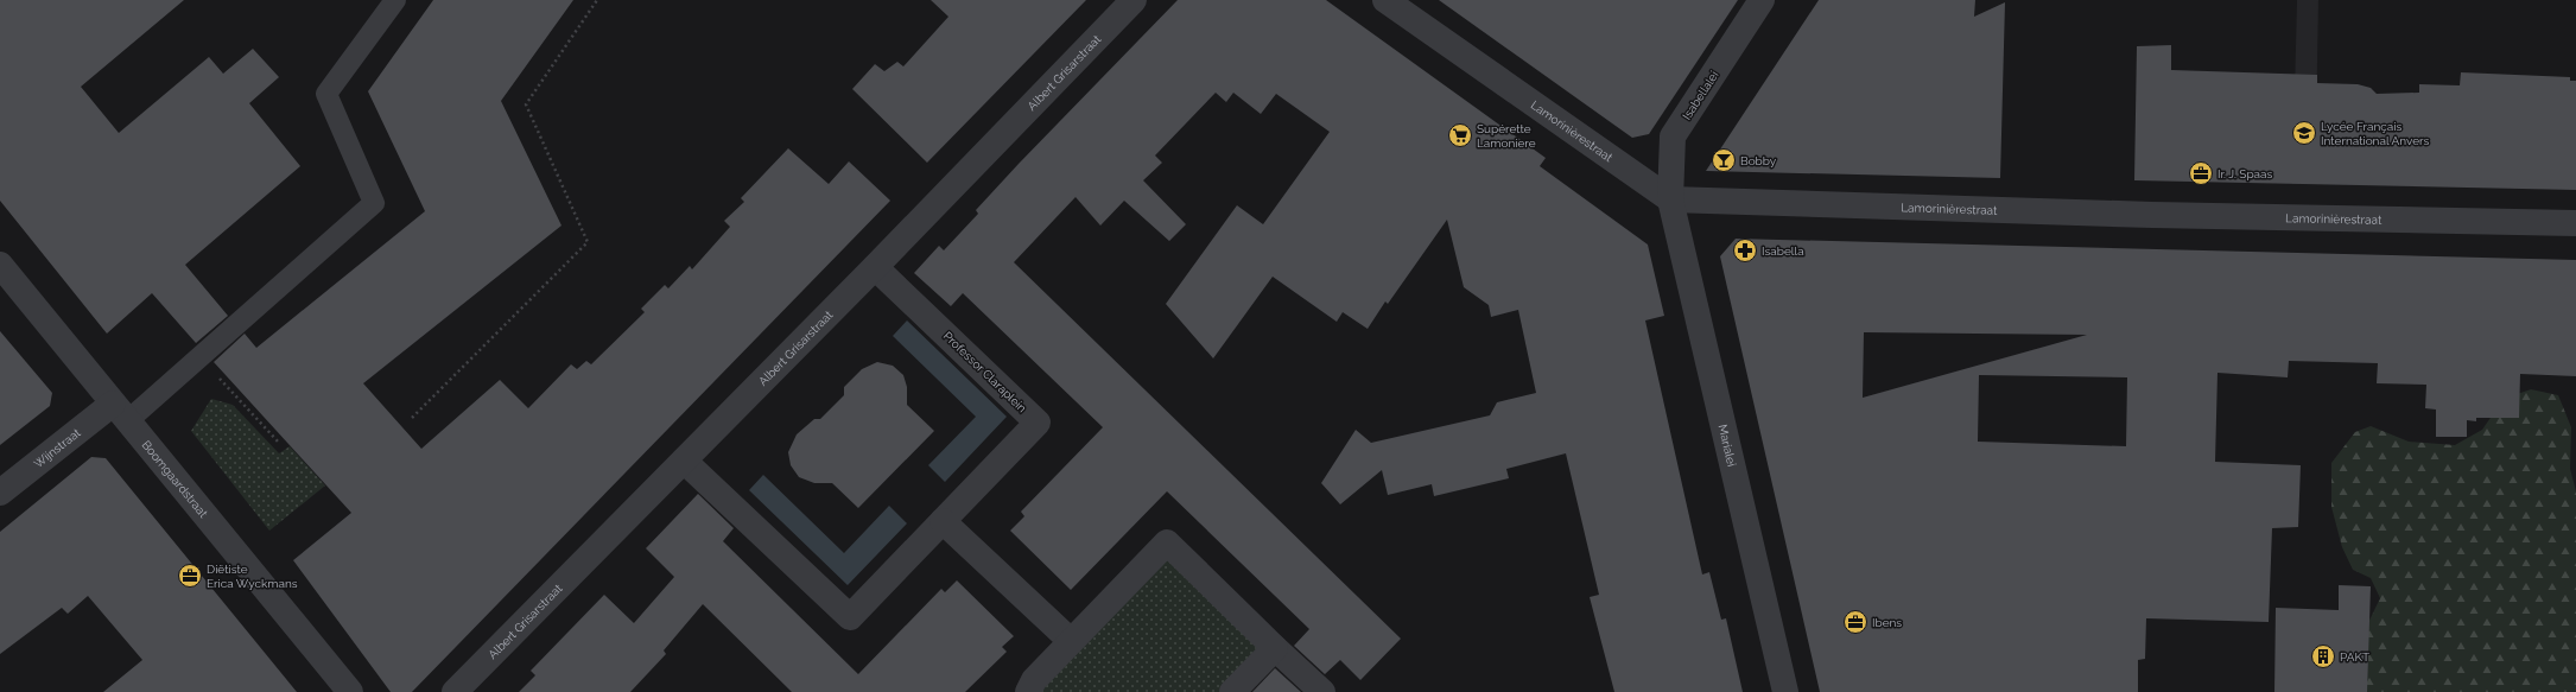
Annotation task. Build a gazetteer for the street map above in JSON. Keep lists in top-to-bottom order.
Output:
{
  "streets": {
    "street": [
      "Albert Grisarstraat",
      "Isabellalei",
      "Lamorinièrestraat",
      "Professor Claraplein",
      "Marialei",
      "Wijnstraat",
      "Boomgaardstraat"
    ]
  },
  "crossings": [
    ["Albert Grisarstraat", "Professor Claraplein"],
    ["Isabellalei", "Lamorinièrestraat"],
    ["Isabellalei", "Marialei"],
    ["Lamorinièrestraat", "Marialei"],
    ["Wijnstraat", "Boomgaardstraat"]
  ],
  "places": {
    "school or university": ["Lycée Français International Anvers"],
    "supermarket": ["Supérette Lamoniere"],
    "bar": ["Bobby"],
    "office": ["Ir. J. Spaas", "Diëtiste Erica Wyckmans", "Ibens"],
    "pharmacy": ["Isabella"],
    "building": ["PAKT"]
  }
}
